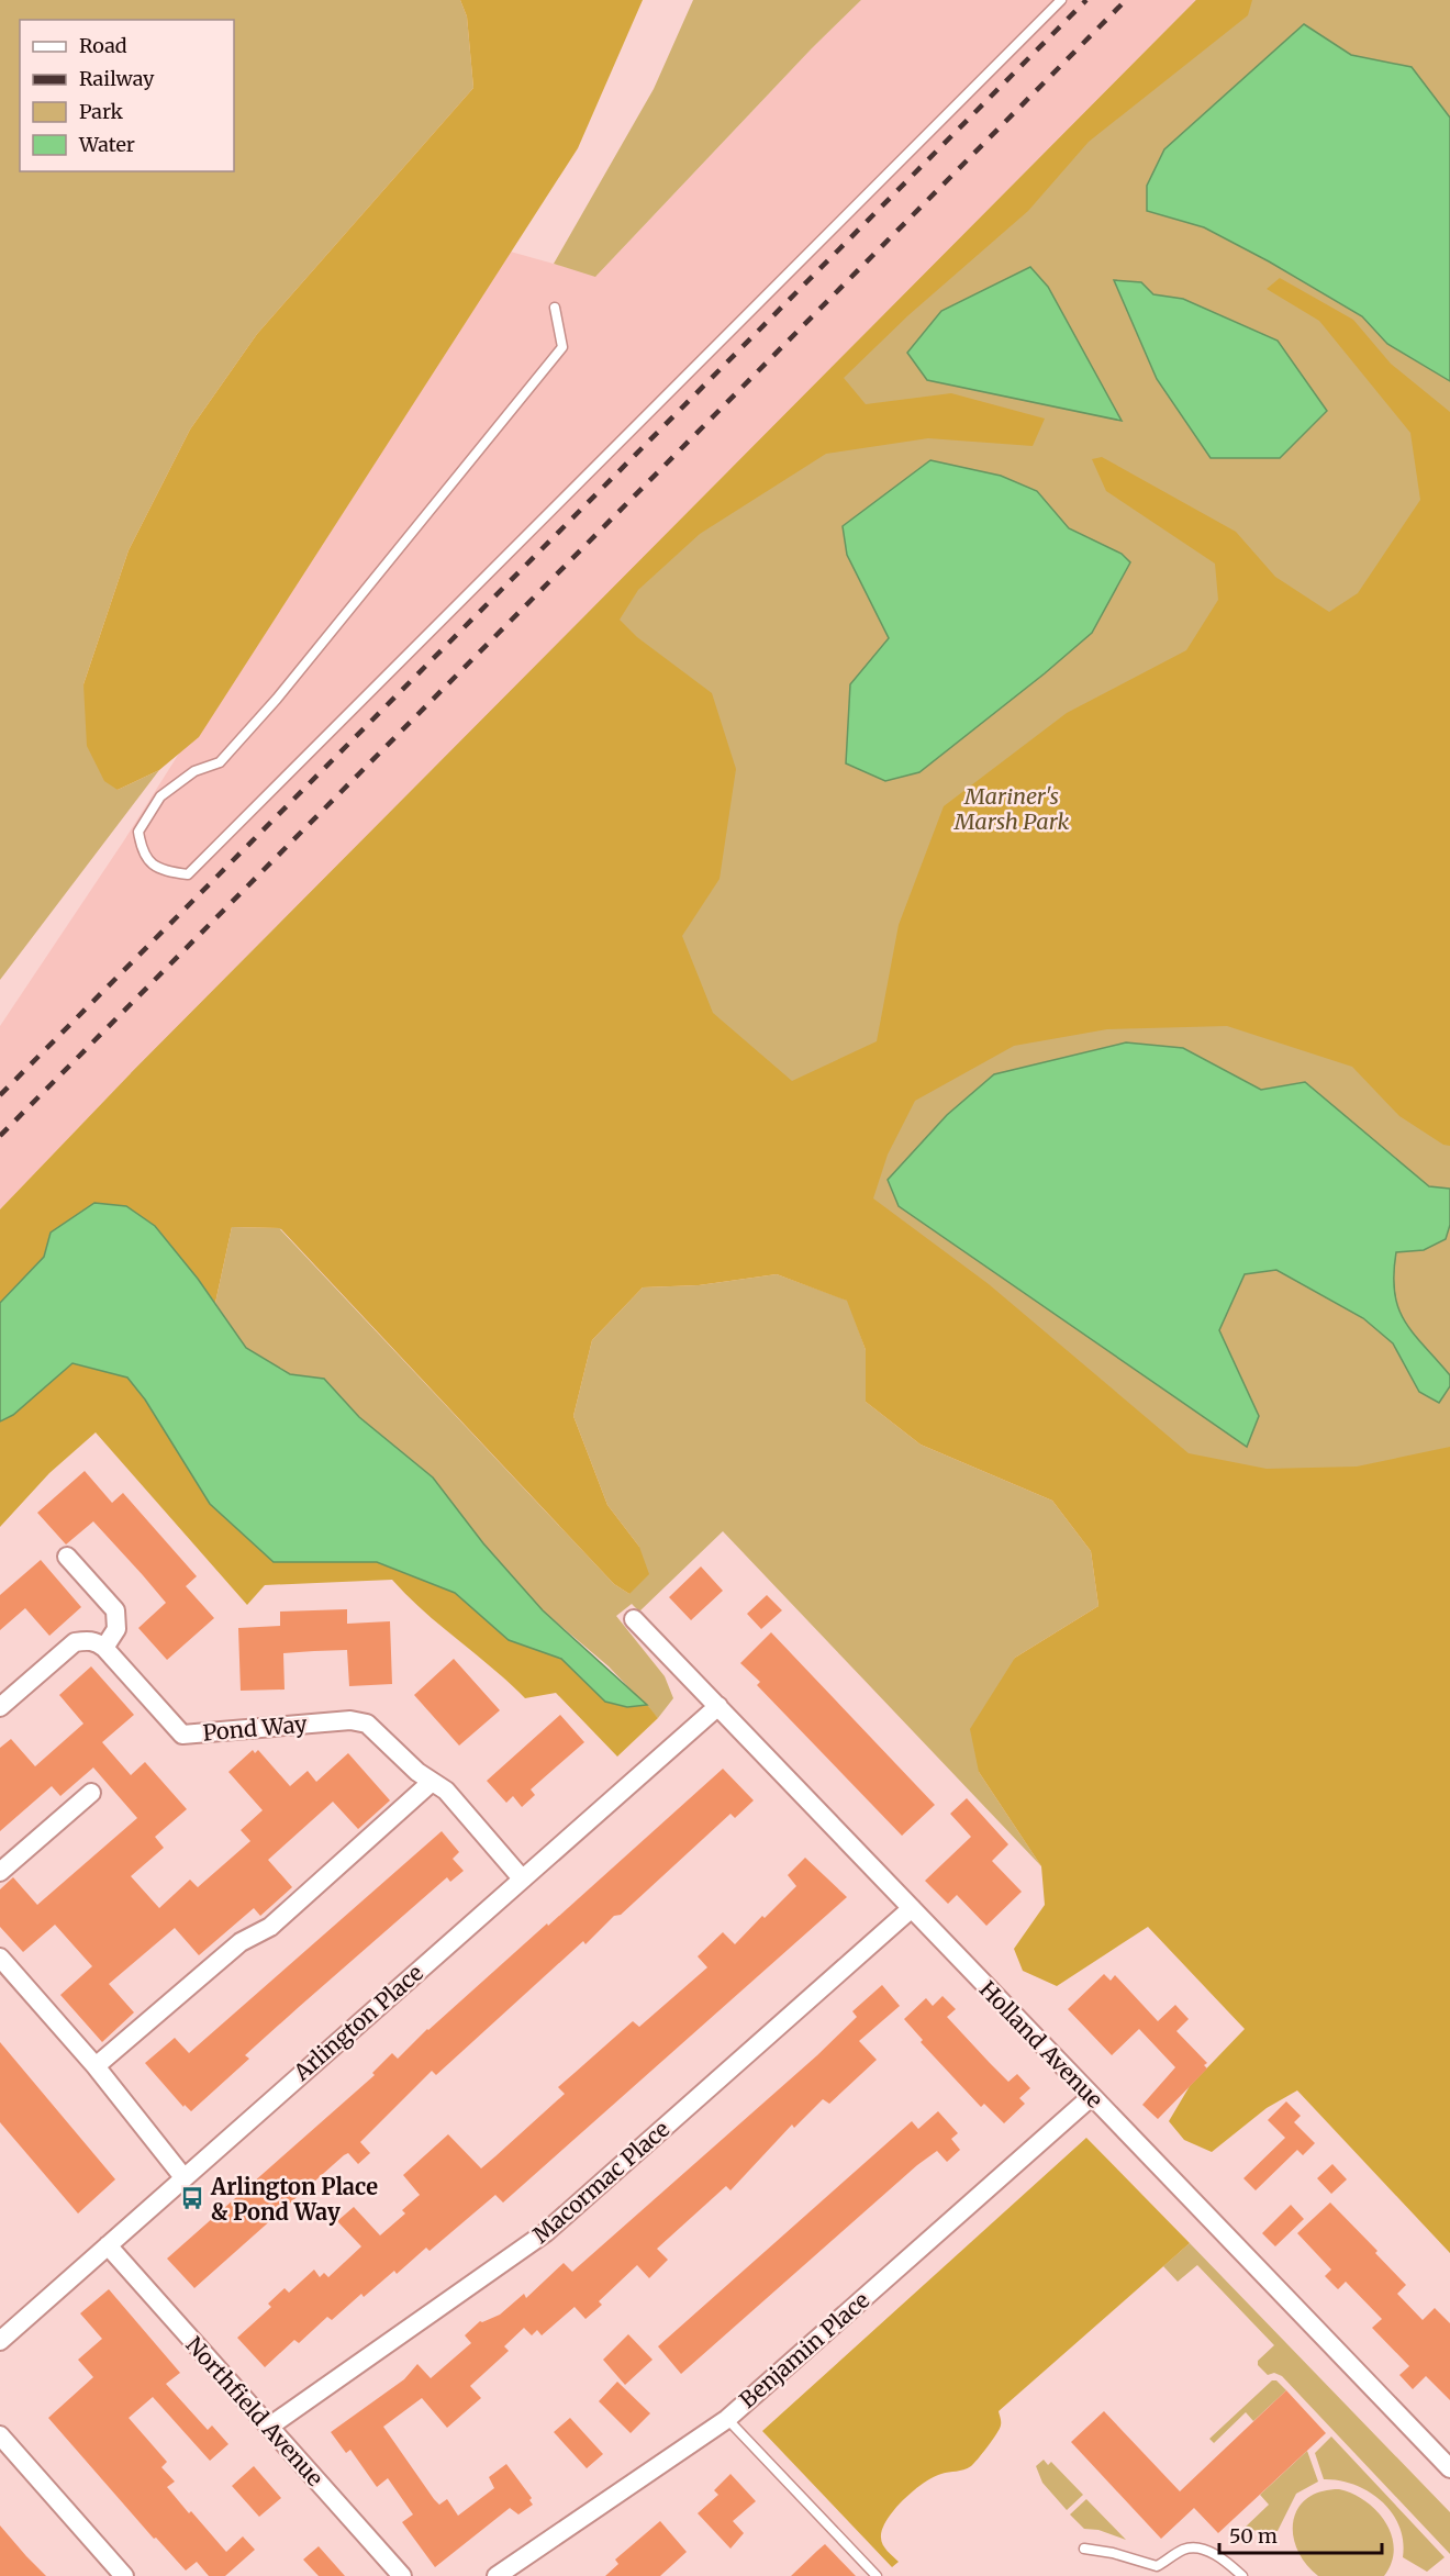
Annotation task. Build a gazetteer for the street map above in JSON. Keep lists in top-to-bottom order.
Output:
{
  "streets": {
    "street": [
      "Pond Way",
      "Arlington Place",
      "Holland Avenue",
      "Macormac Place",
      "Benjamin Place",
      "Northfield Avenue"
    ]
  },
  "crossings": [
    ["Pond Way", "Arlington Place"],
    ["Arlington Place", "Holland Avenue"],
    ["Arlington Place", "Northfield Avenue"],
    ["Holland Avenue", "Macormac Place"],
    ["Holland Avenue", "Benjamin Place"],
    ["Macormac Place", "Northfield Avenue"]
  ],
  "parks": ["Mariner's Marsh Park"],
  "places": {
    "bus stop": ["Arlington Place & Pond Way"]
  },
  "legend": [
    "Road",
    "Railway",
    "Park",
    "Water"
  ],
  "scale_bar": "50 m"
}
